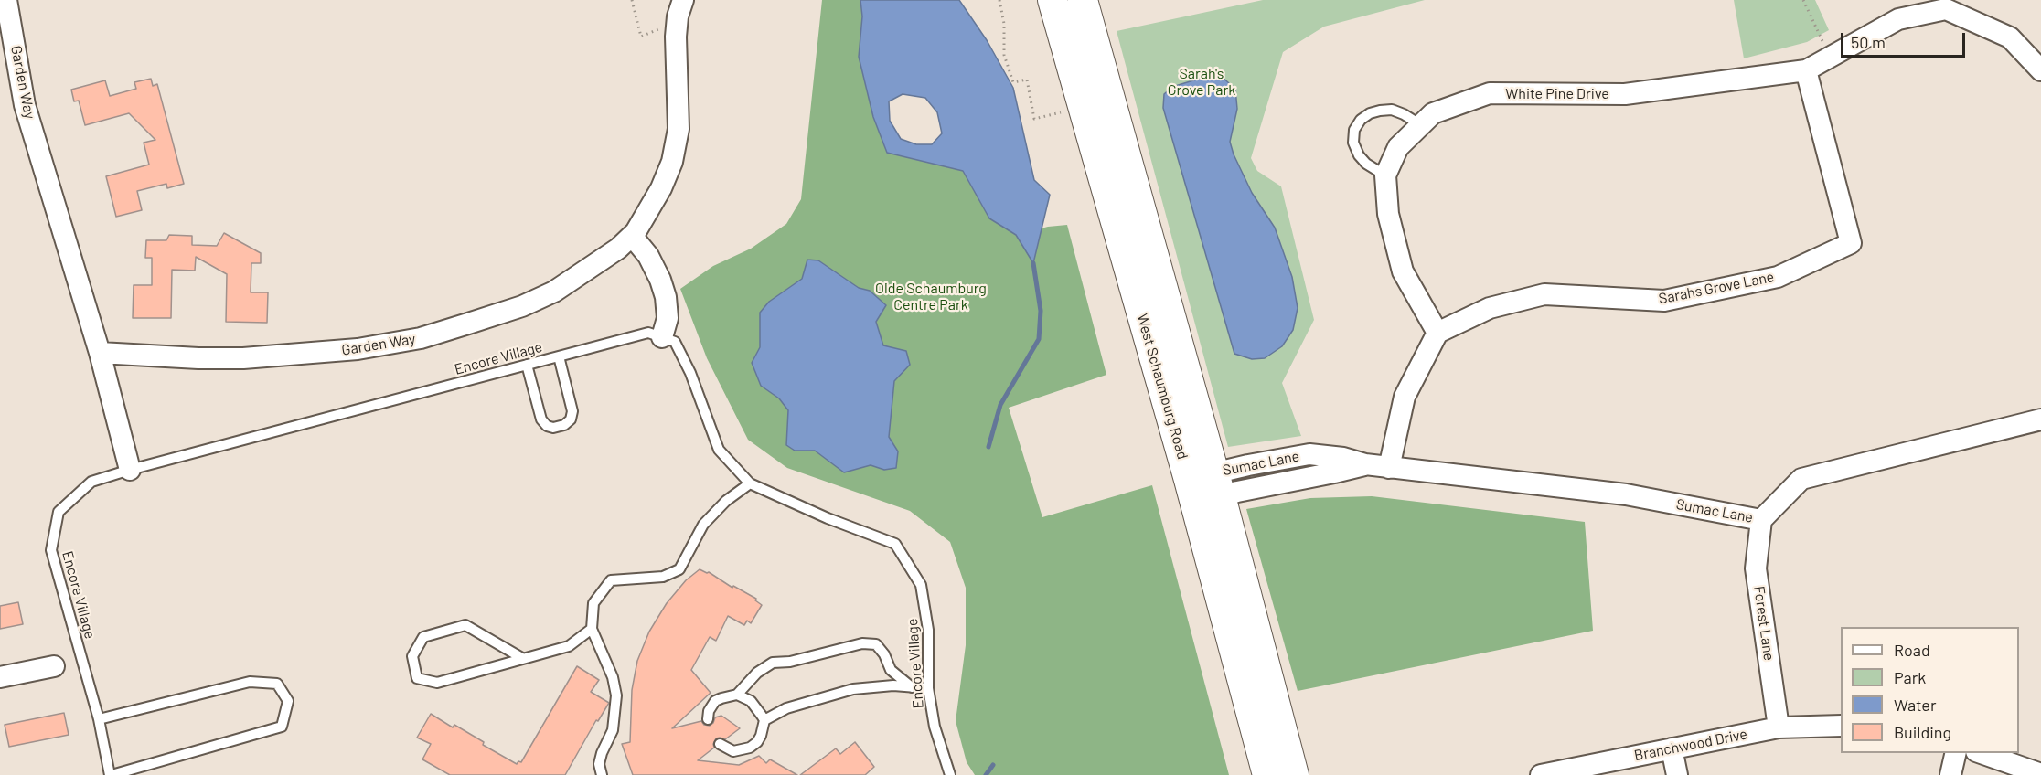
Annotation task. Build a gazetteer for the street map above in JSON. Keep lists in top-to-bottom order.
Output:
{
  "streets": {
    "main road": ["West Schaumburg Road"],
    "street": [
      "Garden Way",
      "White Pine Drive",
      "Sarahs Grove Lane",
      "Sumac Lane",
      "Forest Lane",
      "Branchwood Drive"
    ],
    "lane": ["Encore Village"]
  },
  "crossings": [
    ["Garden Way", "Encore Village"],
    ["White Pine Drive", "Sarahs Grove Lane"],
    ["West Schaumburg Road", "Sumac Lane"],
    ["Sumac Lane", "Forest Lane"],
    ["Forest Lane", "Branchwood Drive"]
  ],
  "parks": ["Sarah's Grove Park", "Olde Schaumburg Centre Park"],
  "legend": [
    "Road",
    "Park",
    "Water",
    "Building"
  ],
  "scale_bar": "50 m"
}
